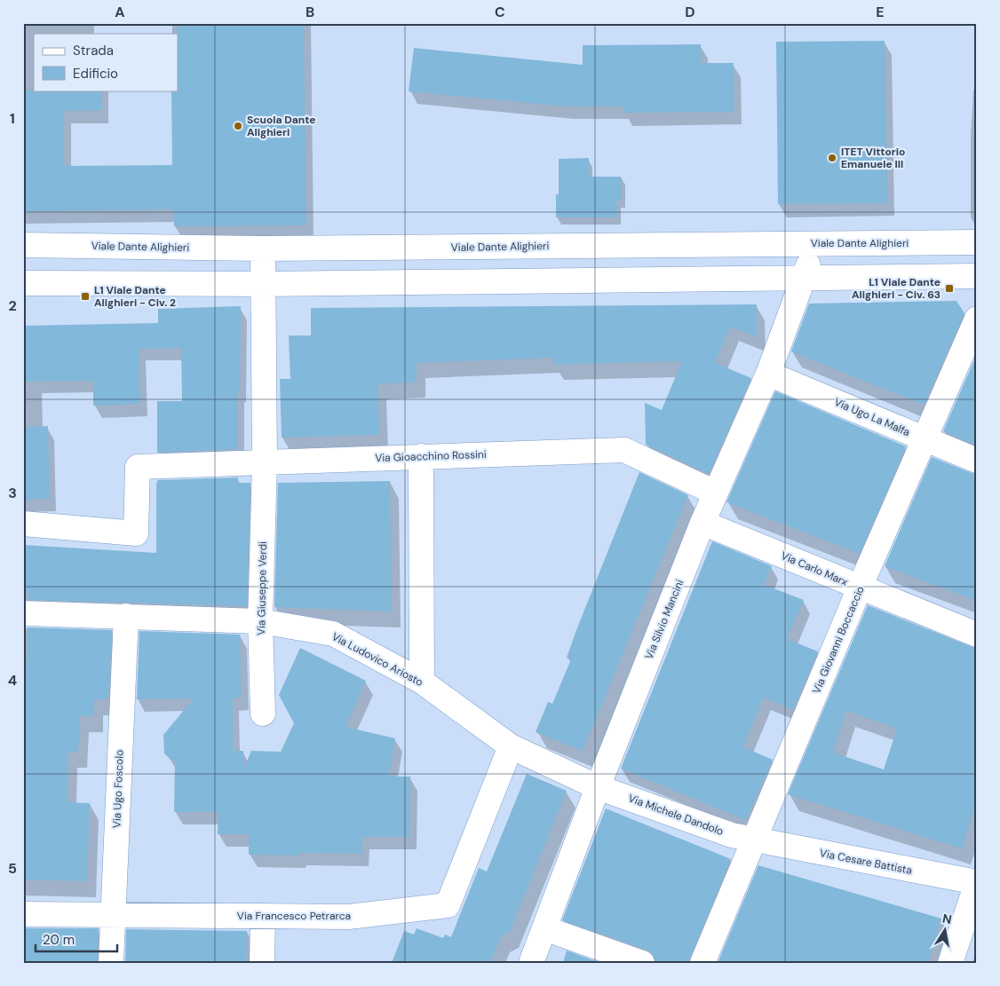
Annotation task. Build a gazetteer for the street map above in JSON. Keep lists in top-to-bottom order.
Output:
{
  "streets": {
    "street": [
      "Viale Dante Alighieri",
      "Via Ugo La Malfa",
      "Via Gioacchino Rossini",
      "Via Carlo Marx",
      "Via Giuseppe Verdi",
      "Via Silvio Mancini",
      "Via Giovanni Boccaccio",
      "Via Ludovico Ariosto",
      "Via Ugo Foscolo",
      "Via Michele Dandolo",
      "Via Cesare Battista",
      "Via Francesco Petrarca"
    ]
  },
  "crossings": [
    ["Viale Dante Alighieri", "Via Giuseppe Verdi"],
    ["Viale Dante Alighieri", "Via Silvio Mancini"],
    ["Via Ugo La Malfa", "Via Silvio Mancini"],
    ["Via Ugo La Malfa", "Via Giovanni Boccaccio"],
    ["Via Gioacchino Rossini", "Via Giuseppe Verdi"],
    ["Via Gioacchino Rossini", "Via Silvio Mancini"],
    ["Via Carlo Marx", "Via Silvio Mancini"],
    ["Via Carlo Marx", "Via Giovanni Boccaccio"],
    ["Via Giuseppe Verdi", "Via Ludovico Ariosto"],
    ["Via Silvio Mancini", "Via Ludovico Ariosto"],
    ["Via Silvio Mancini", "Via Michele Dandolo"],
    ["Via Giovanni Boccaccio", "Via Michele Dandolo"],
    ["Via Giovanni Boccaccio", "Via Cesare Battista"],
    ["Via Ludovico Ariosto", "Via Ugo Foscolo"],
    ["Via Ludovico Ariosto", "Via Michele Dandolo"],
    ["Via Ludovico Ariosto", "Via Francesco Petrarca"],
    ["Via Ugo Foscolo", "Via Francesco Petrarca"],
    ["Via Michele Dandolo", "Via Cesare Battista"]
  ],
  "places": {
    "other": ["Scuola Dante Alighieri", "ITET Vittorio Emanuele III"],
    "transit": ["L1 Viale Dante Alighieri - Civ. 63", "L1 Viale Dante Alighieri - Civ. 2"]
  },
  "legend": ["Strada", "Edificio"],
  "scale_bar": "20 m",
  "north": "top",
  "grid": {
    "columns": [
      "A",
      "B",
      "C",
      "D",
      "E"
    ],
    "rows": [
      "1",
      "2",
      "3",
      "4",
      "5"
    ]
  }
}
